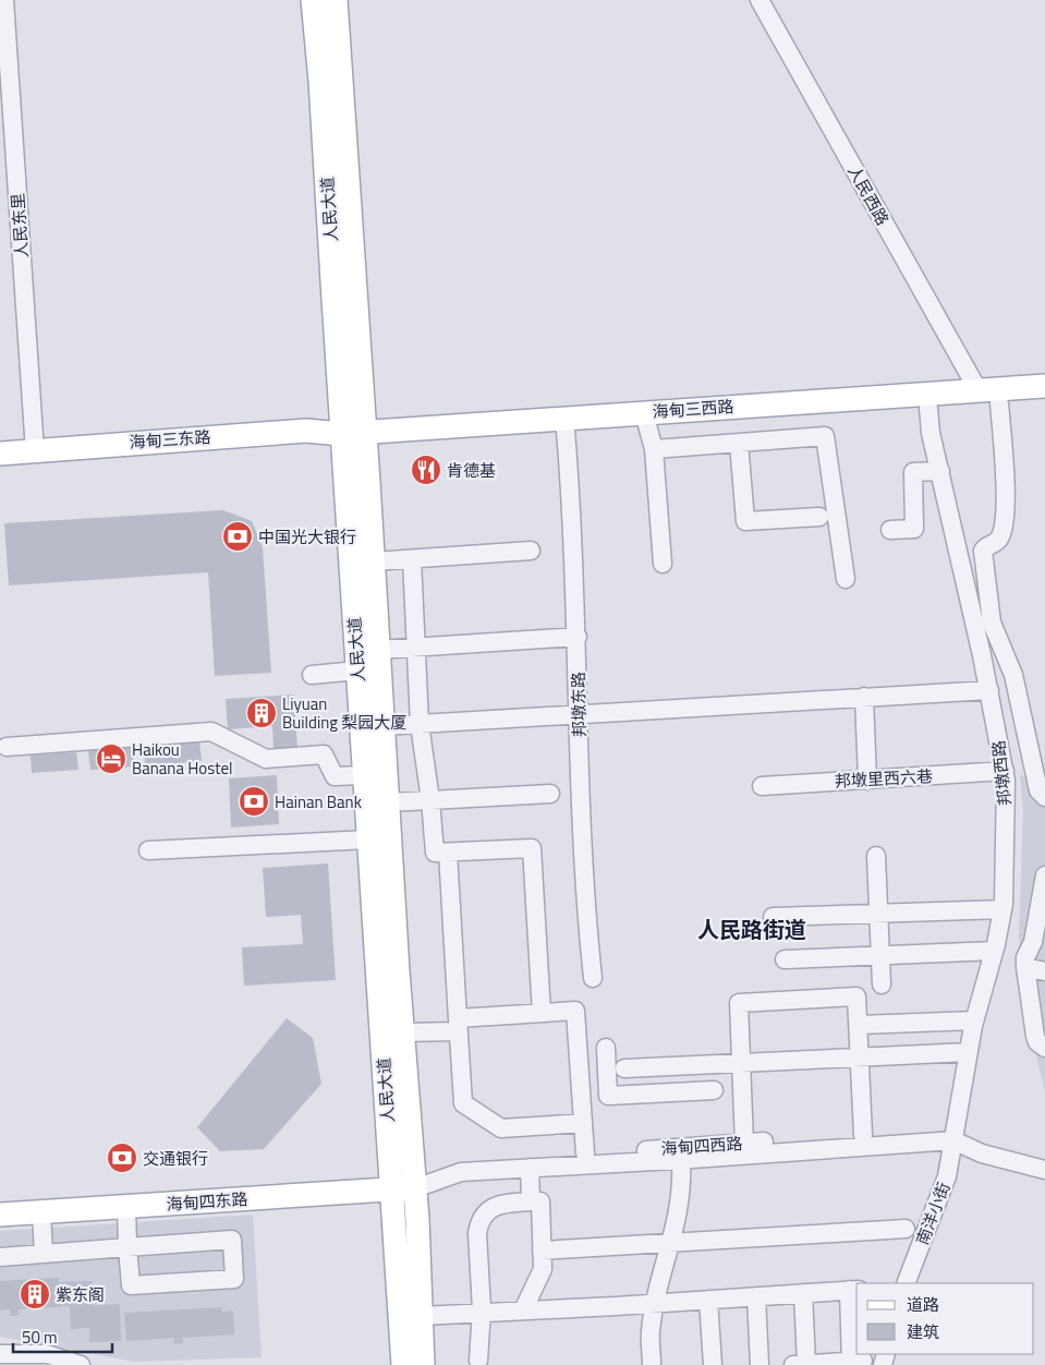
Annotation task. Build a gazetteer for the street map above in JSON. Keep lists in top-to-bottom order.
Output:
{
  "streets": {
    "main road": [
      "人民大道",
      "海甸三西路",
      "海甸三东路",
      "海甸四东路"
    ],
    "street": [
      "人民西路",
      "人民东里",
      "邦墩东路",
      "邦墩西路",
      "邦墩里西六巷",
      "海甸四西路",
      "南洋小街"
    ]
  },
  "crossings": [
    ["人民西路", "海甸三西路"],
    ["人民大道", "海甸三西路"],
    ["人民大道", "海甸三东路"],
    ["人民大道", "海甸四西路"],
    ["人民大道", "海甸四东路"],
    ["人民东里", "海甸三东路"],
    ["海甸三西路", "海甸三东路"],
    ["海甸三西路", "邦墩东路"],
    ["海甸三西路", "邦墩西路"],
    ["邦墩西路", "邦墩里西六巷"],
    ["邦墩西路", "海甸四西路"],
    ["邦墩西路", "南洋小街"],
    ["海甸四西路", "海甸四东路"],
    ["海甸四西路", "南洋小街"]
  ],
  "districts": ["人民路街道"],
  "places": {
    "restaurant": ["肯德基"],
    "bank": ["中国光大银行", "Hainan Bank", "交通银行"],
    "building": ["Liyuan Building 梨园大厦", "紫东阁"],
    "hotel": ["Haikou Banana Hostel"]
  },
  "legend": ["道路", "建筑"],
  "scale_bar": "50 m"
}
